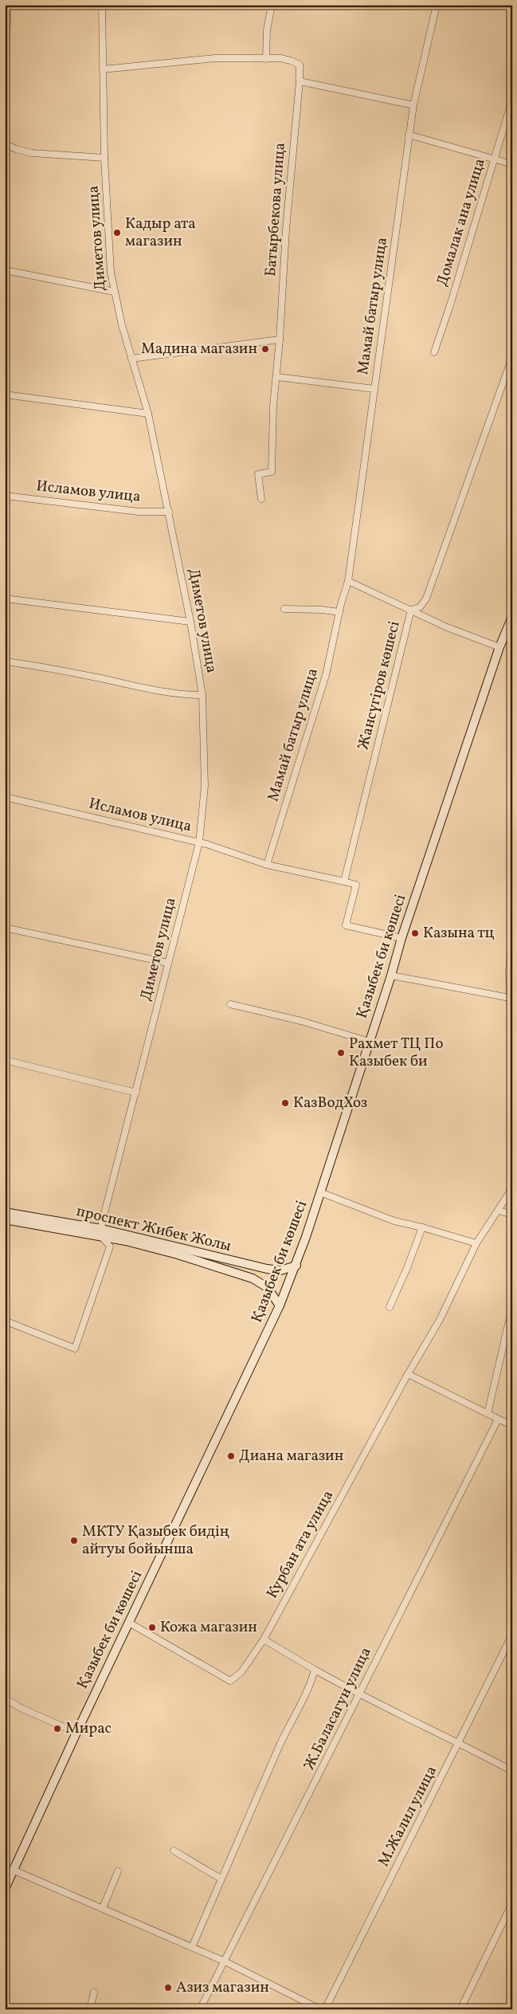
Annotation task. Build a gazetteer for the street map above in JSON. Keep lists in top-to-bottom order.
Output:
{
  "streets": {
    "main road": ["Қазыбек би көшесі", "проспект Жибек Жолы"],
    "street": [
      "Батырбекова улица",
      "Домалак ана улица",
      "Диметов улица",
      "Мамай батыр улица",
      "Исламов улица",
      "Жансүгіров көшесі",
      "Курбан ата улица",
      "Ж.Баласагун улица",
      "М.Жалил улица"
    ]
  },
  "crossings": [
    ["Батырбекова улица", "Диметов улица"],
    ["Диметов улица", "Исламов улица"],
    ["Диметов улица", "проспект Жибек Жолы"],
    ["Мамай батыр улица", "Исламов улица"],
    ["Исламов улица", "Жансүгіров көшесі"],
    ["Қазыбек би көшесі", "проспект Жибек Жолы"],
    ["Қазыбек би көшесі", "Курбан ата улица"]
  ],
  "places": [
    "Кадыр ата магазин",
    "Мадина магазин",
    "Казына тц",
    "Рахмет ТЦ По Казыбек би",
    "КазВодХоз",
    "Диана магазин",
    "МКТУ Қазыбек бидің айтуы бойынша",
    "Кожа магазин",
    "Мирас",
    "Азиз магазин"
  ]
}
